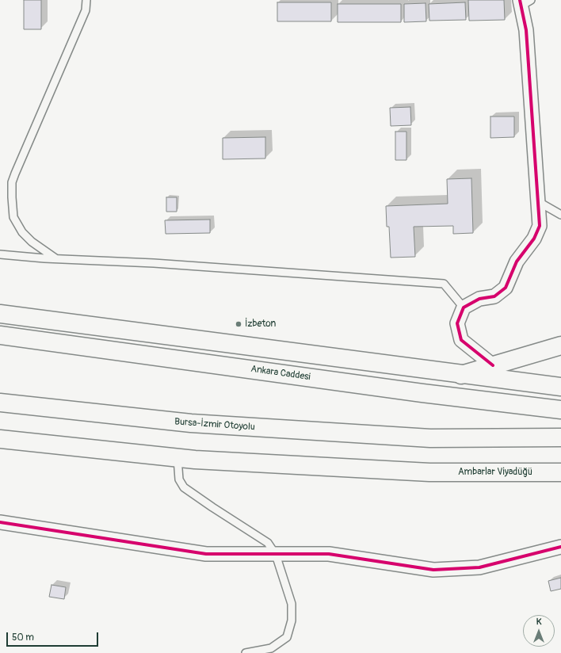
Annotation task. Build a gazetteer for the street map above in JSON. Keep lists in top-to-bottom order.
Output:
{
  "streets": {
    "main road": ["Ankara Caddesi", "Bursa-İzmir Otoyolu", "Ambarlar Viyadüğü"]
  },
  "places": ["İzbeton"],
  "scale_bar": "50 m",
  "north": "top"
}
